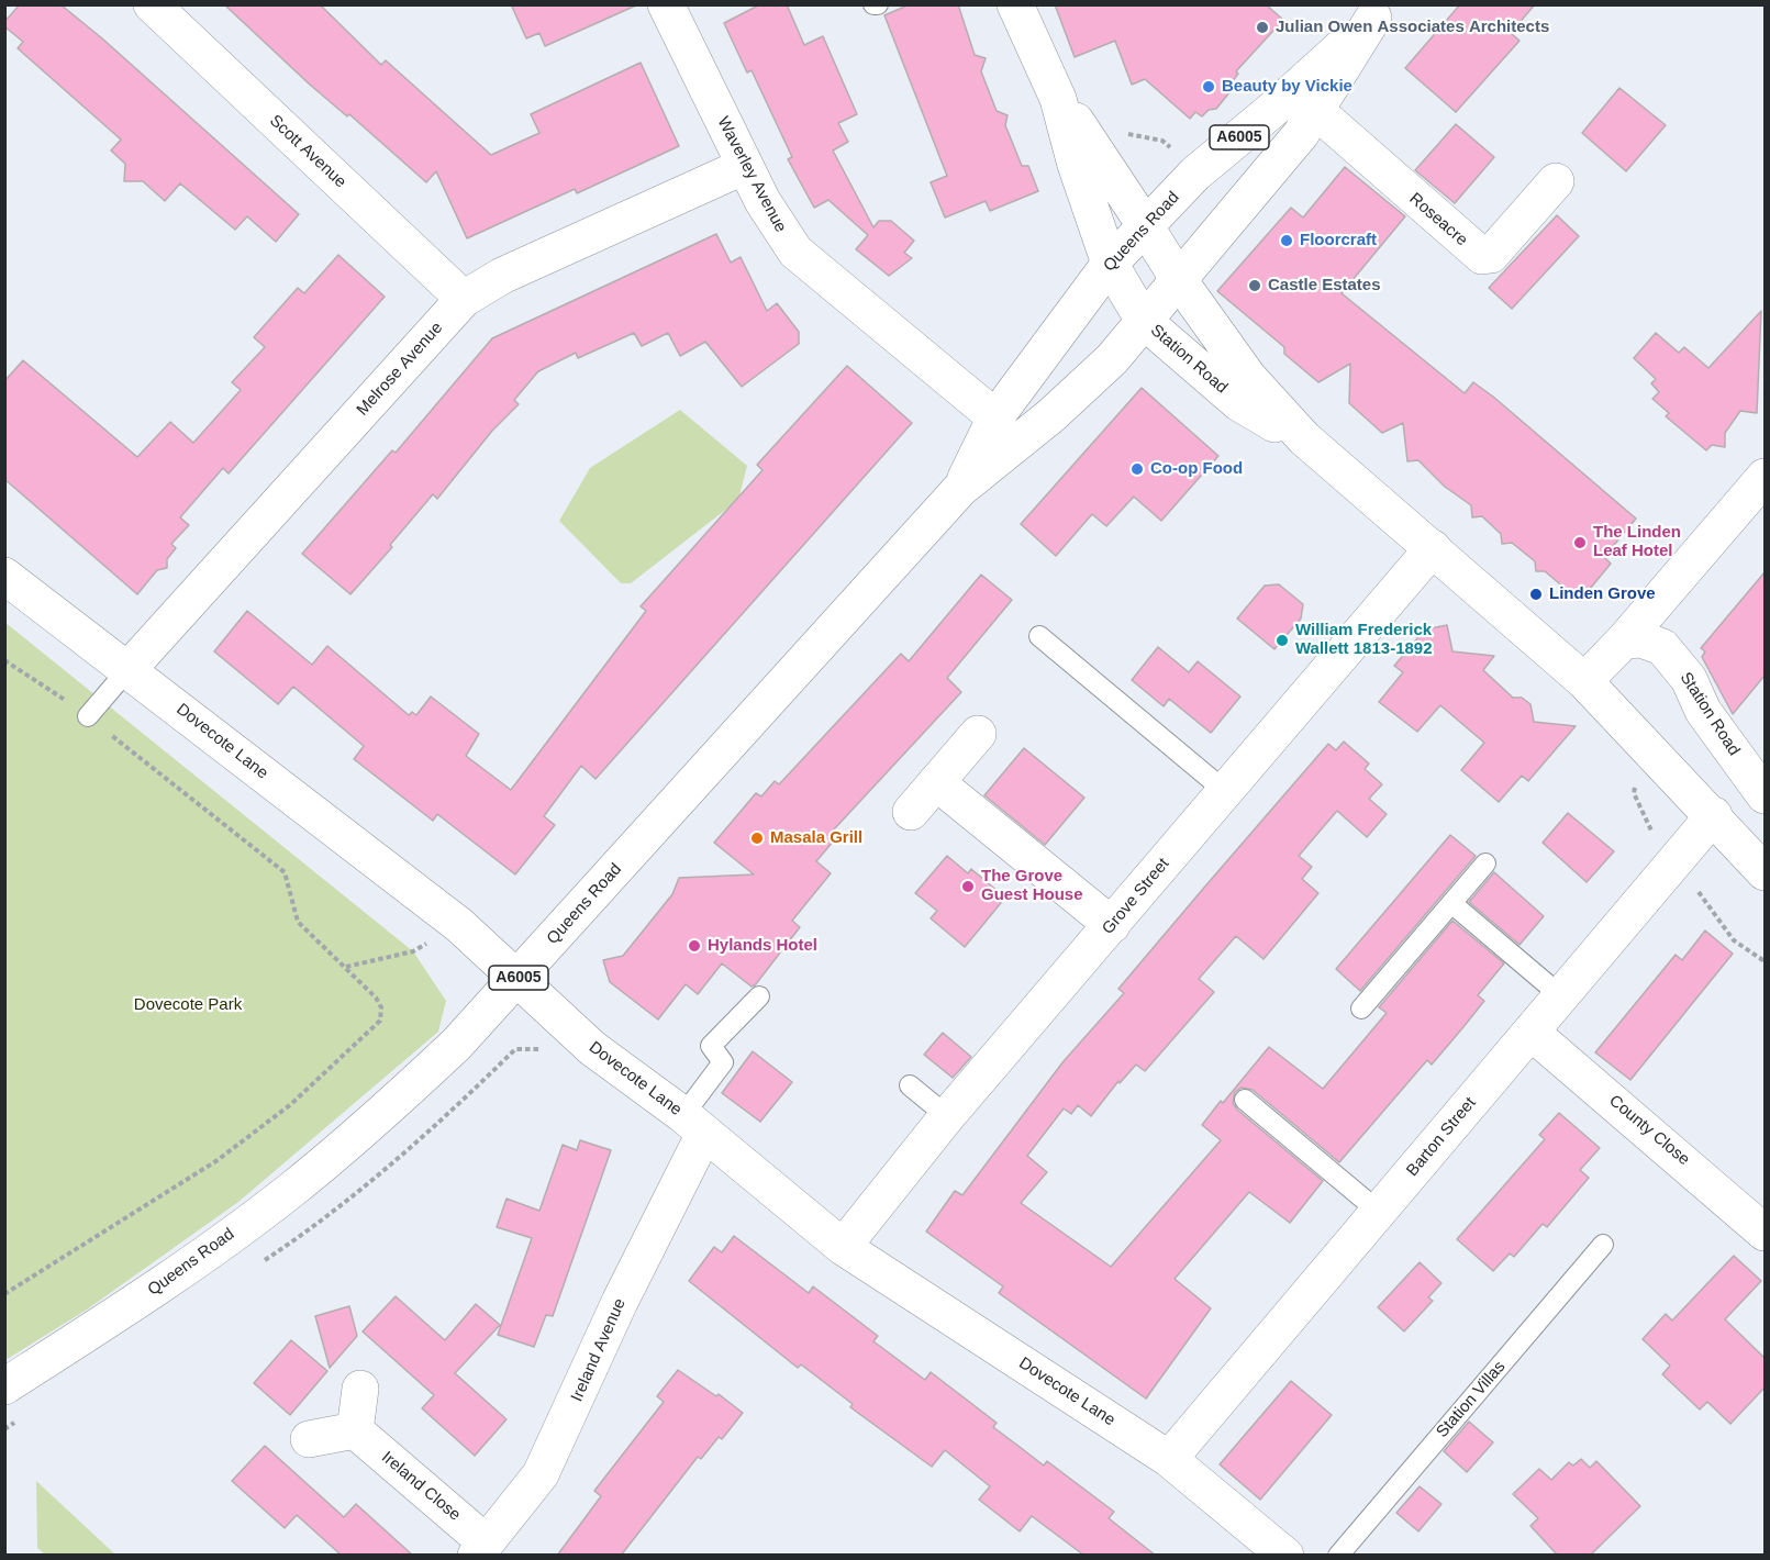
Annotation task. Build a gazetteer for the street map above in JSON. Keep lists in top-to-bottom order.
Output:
{
  "streets": {
    "street": [
      "A6005",
      "Scott Avenue",
      "Waverley Avenue",
      "Roseacre",
      "Queens Road",
      "Station Road",
      "Melrose Avenue",
      "Dovecote Lane",
      "Grove Street",
      "County Close",
      "Barton Street",
      "Ireland Avenue",
      "Ireland Close"
    ],
    "lane": ["Station Villas"]
  },
  "crossings": [
    ["Scott Avenue", "Melrose Avenue"],
    ["Waverley Avenue", "Queens Road"],
    ["Waverley Avenue", "Melrose Avenue"],
    ["Roseacre", "Queens Road"],
    ["Queens Road", "Station Road"],
    ["Queens Road", "Dovecote Lane"],
    ["Station Road", "Grove Street"],
    ["Station Road", "Barton Street"],
    ["Melrose Avenue", "Dovecote Lane"],
    ["Dovecote Lane", "Grove Street"],
    ["Dovecote Lane", "Barton Street"],
    ["Dovecote Lane", "Ireland Avenue"],
    ["County Close", "Barton Street"],
    ["Ireland Avenue", "Ireland Close"]
  ],
  "parks": ["Dovecote Park"],
  "places": [
    "Julian Owen Associates Architects",
    "Beauty by Vickie",
    "Floorcraft",
    "Castle Estates",
    "Co-op Food",
    "The Linden Leaf Hotel",
    "Linden Grove",
    "William Frederick Wallett 1813-1892",
    "Masala Grill",
    "The Grove Guest House",
    "Hylands Hotel"
  ]
}
